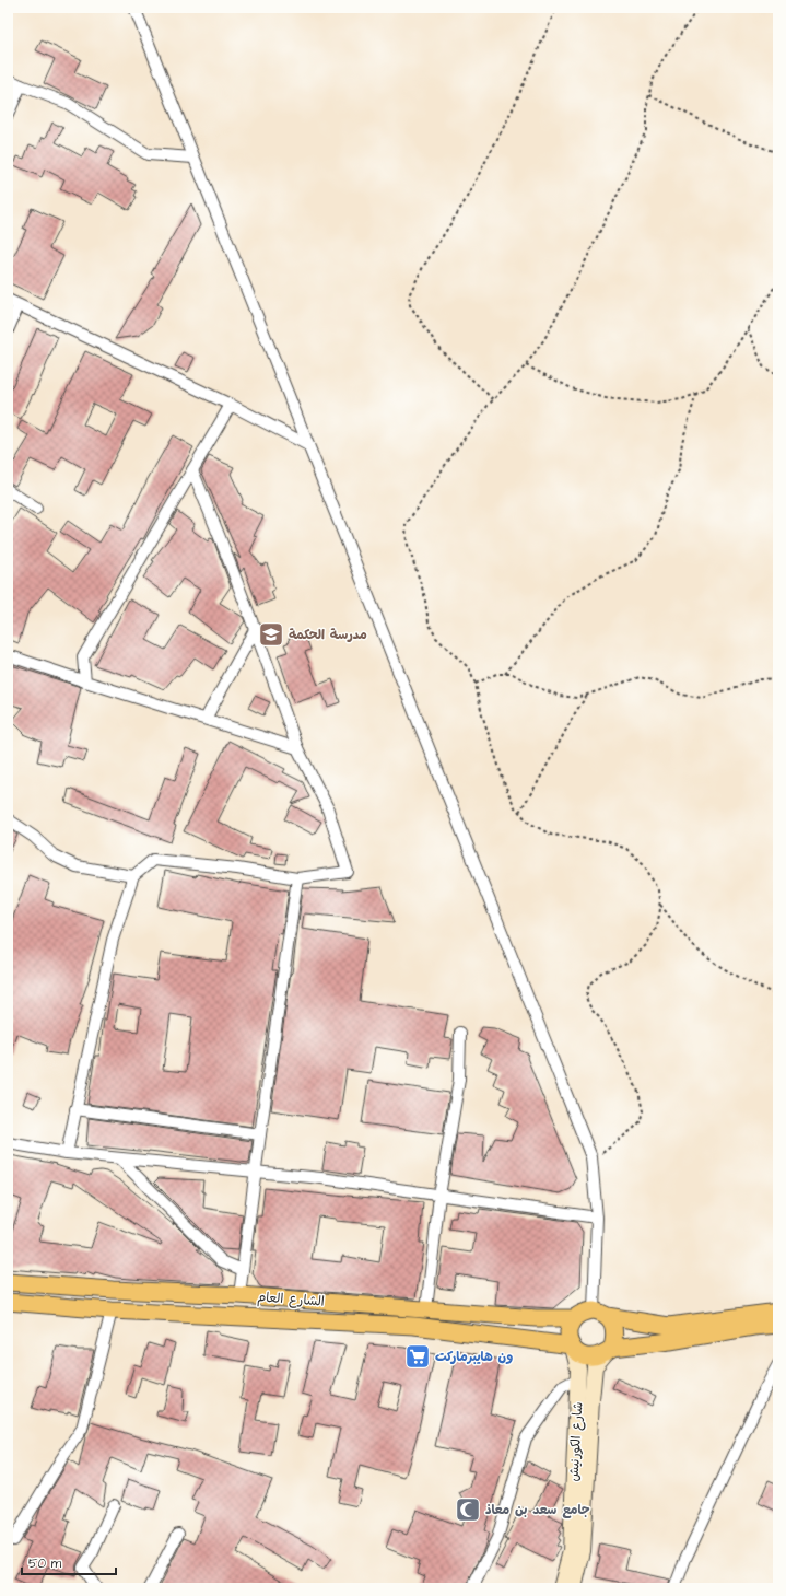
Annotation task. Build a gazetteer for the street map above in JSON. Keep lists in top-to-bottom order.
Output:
{
  "streets": {
    "main road": ["الشارع العام", "شارع الكورنيش"]
  },
  "crossings": [
    ["الشارع العام", "شارع الكورنيش"]
  ],
  "places": {
    "school or university": ["مدرسة الحكمة"],
    "supermarket": ["ون هايبرماركت"],
    "mosque": ["جامع سعد بن معاذ"]
  },
  "scale_bar": "50 m"
}
